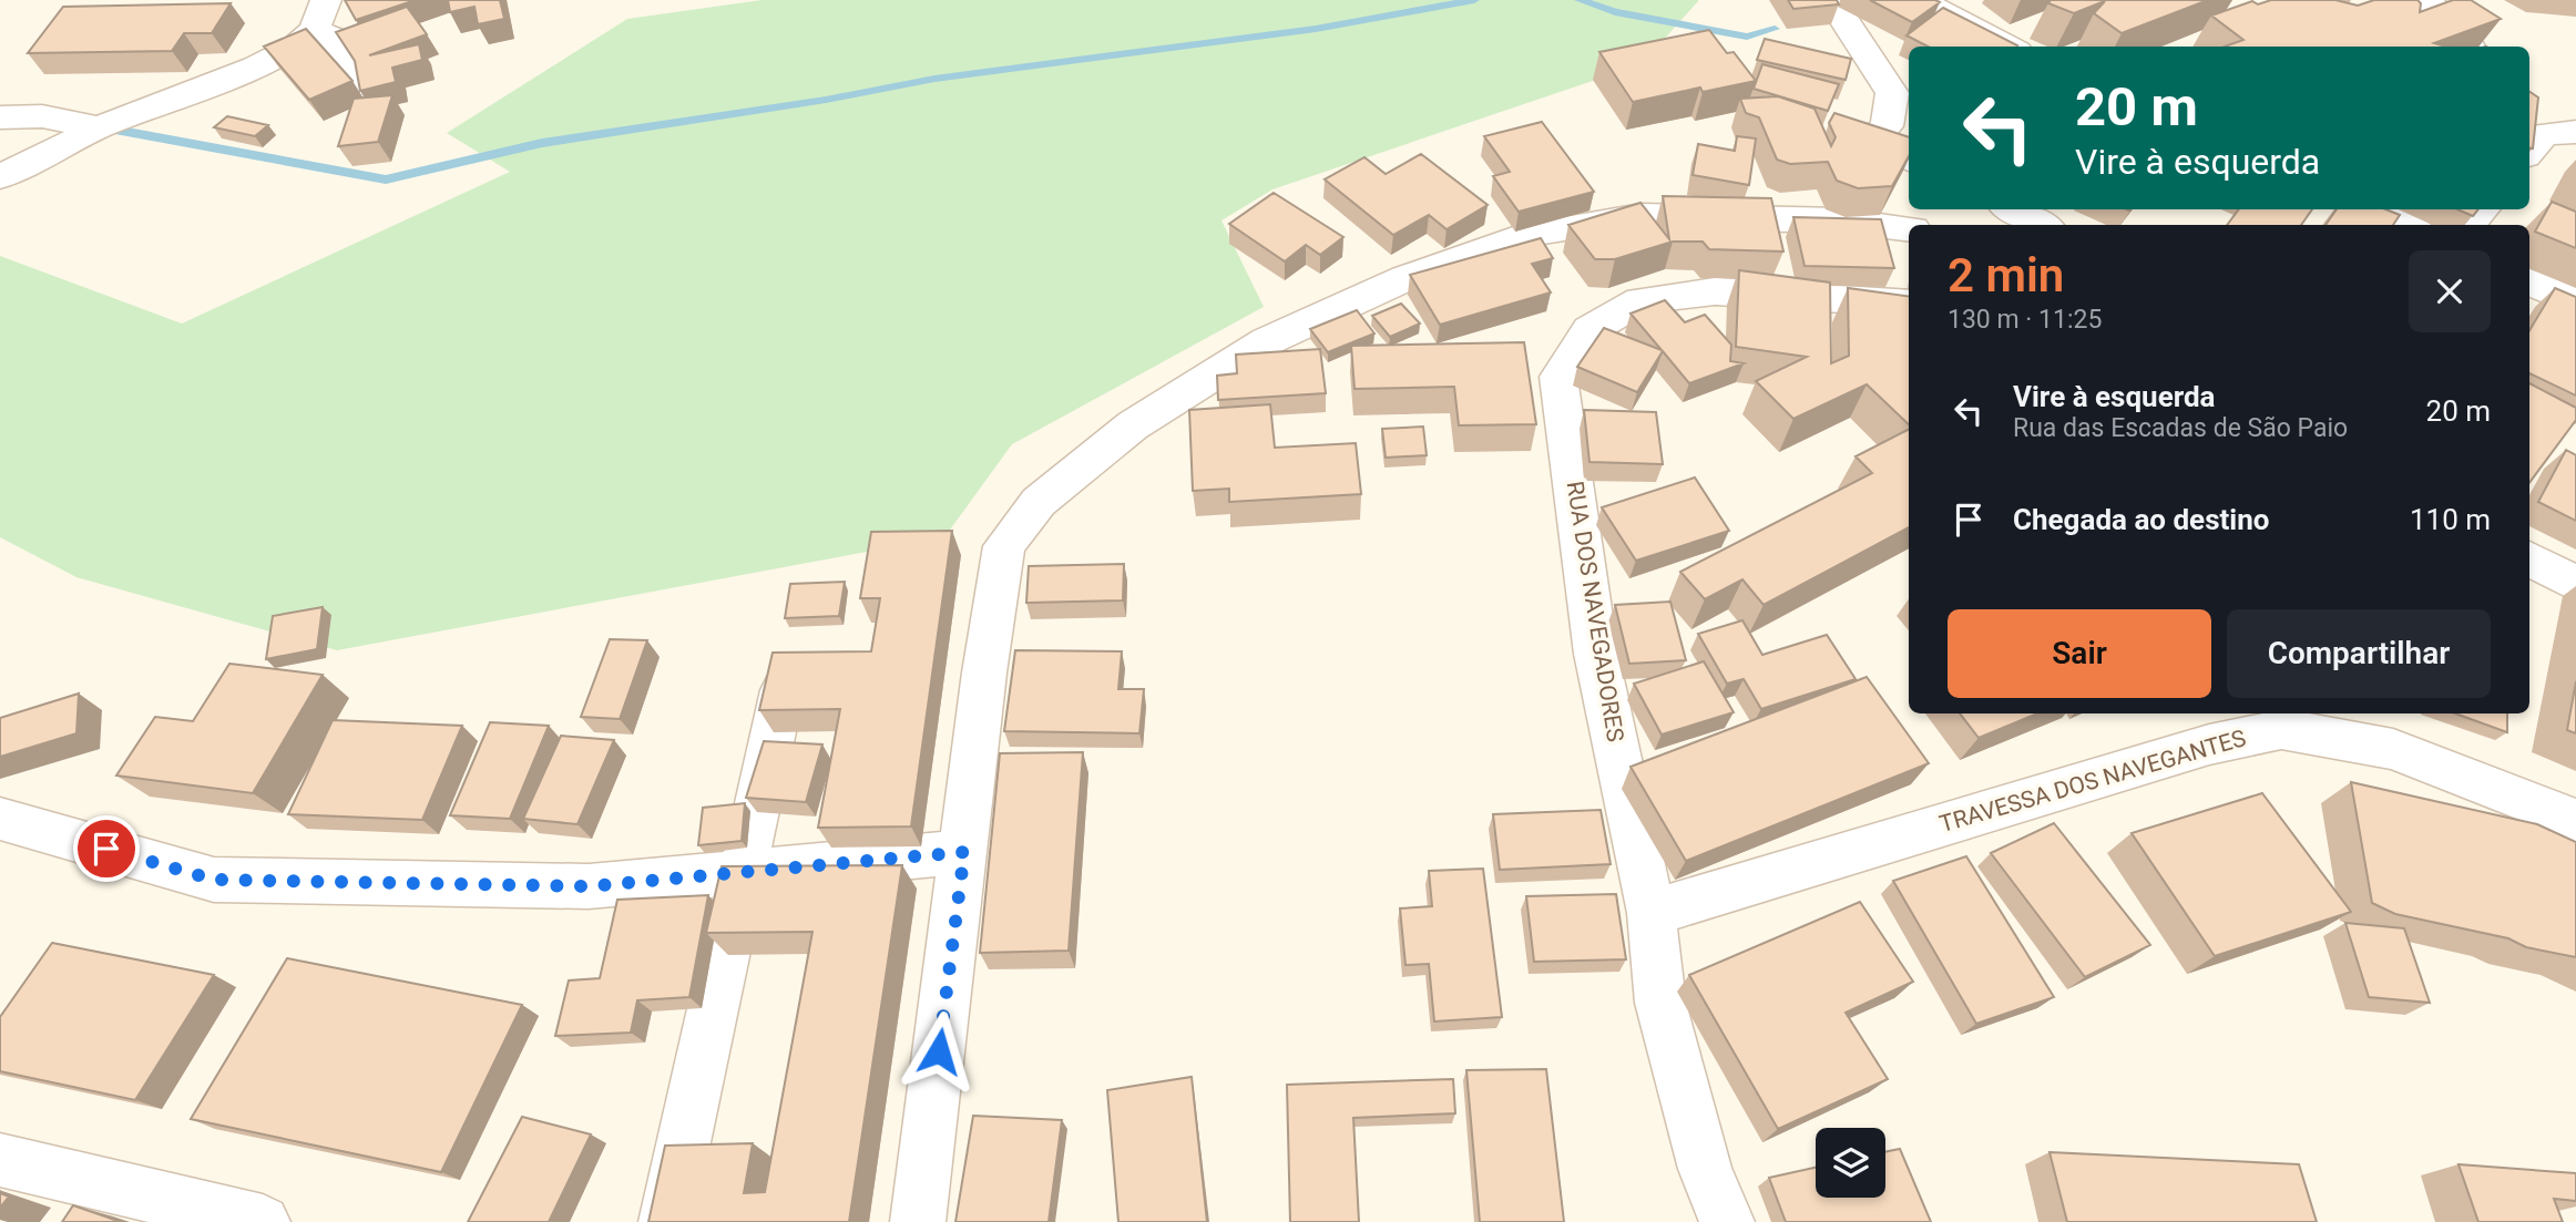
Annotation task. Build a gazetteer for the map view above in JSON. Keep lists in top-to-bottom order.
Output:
{
  "streets": {
    "street": ["RUA DOS NAVEGADORES", "TRAVESSA DOS NAVEGANTES"]
  },
  "crossings": [
    ["RUA DOS NAVEGADORES", "TRAVESSA DOS NAVEGANTES"]
  ],
  "page": {
    "turn": ["20 m", "Vire à esquerda"],
    "heading": ["2 min", "130 m · 11:25"],
    "list": [
      {
        "name": "Vire à esquerda",
        "note": "Rua das Escadas de São Paio",
        "value": "20 m"
      },
      {
        "name": "Chegada ao destino",
        "value": "110 m"
      }
    ],
    "buttons": ["Sair", "Compartilhar"]
  }
}
